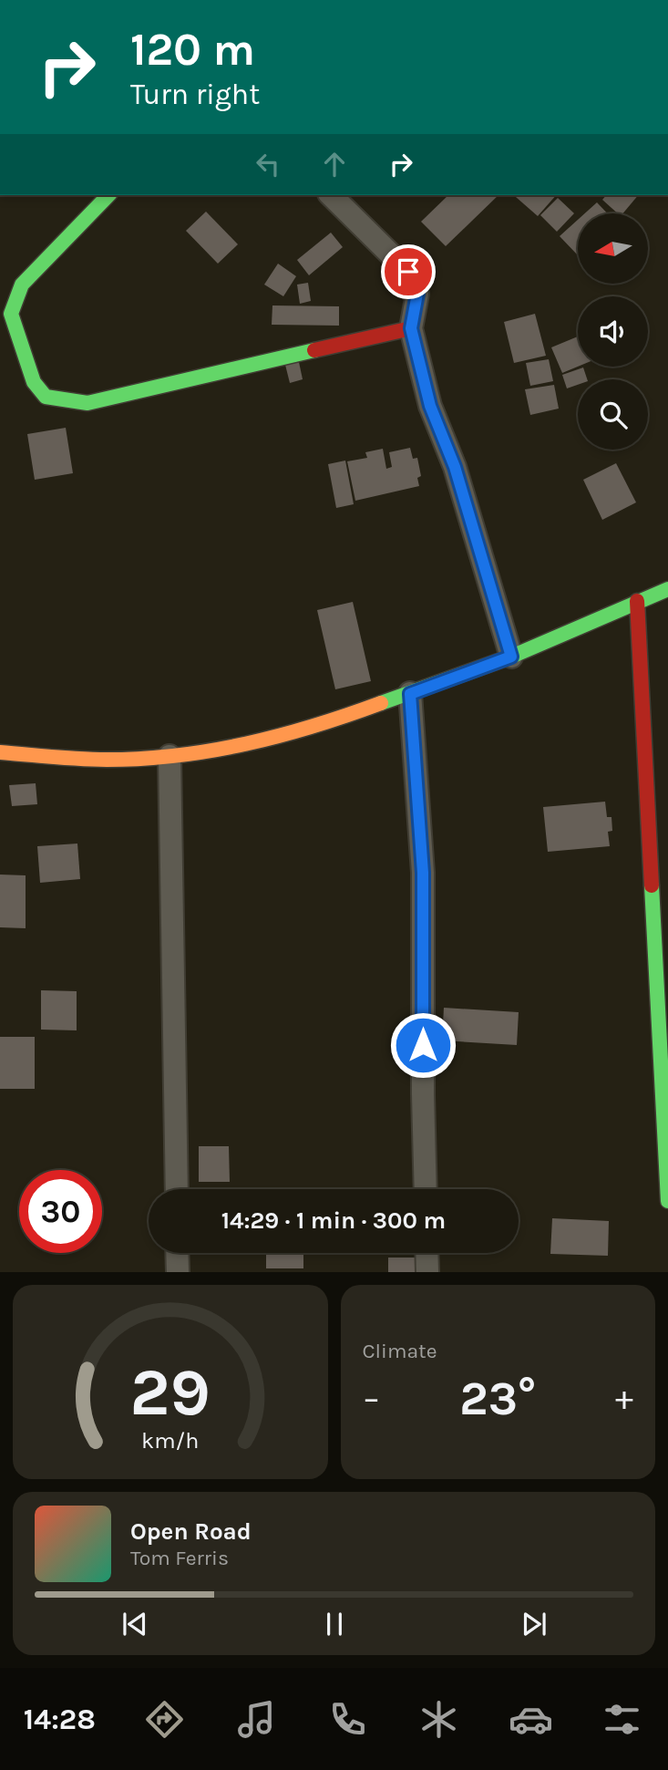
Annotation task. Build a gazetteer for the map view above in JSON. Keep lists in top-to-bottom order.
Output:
{
  "north": "left",
  "page": {
    "turn": ["120 m", "Turn right"],
    "limit": "30",
    "trip": "14:29 · 1 min · 300 m",
    "tile": "Climate",
    "heat": ["−", "23°", "+"],
    "song": ["Open Road", "Tom Ferris"],
    "tabs": "14:28",
    "gauge": ["29", "km/h"]
  }
}
